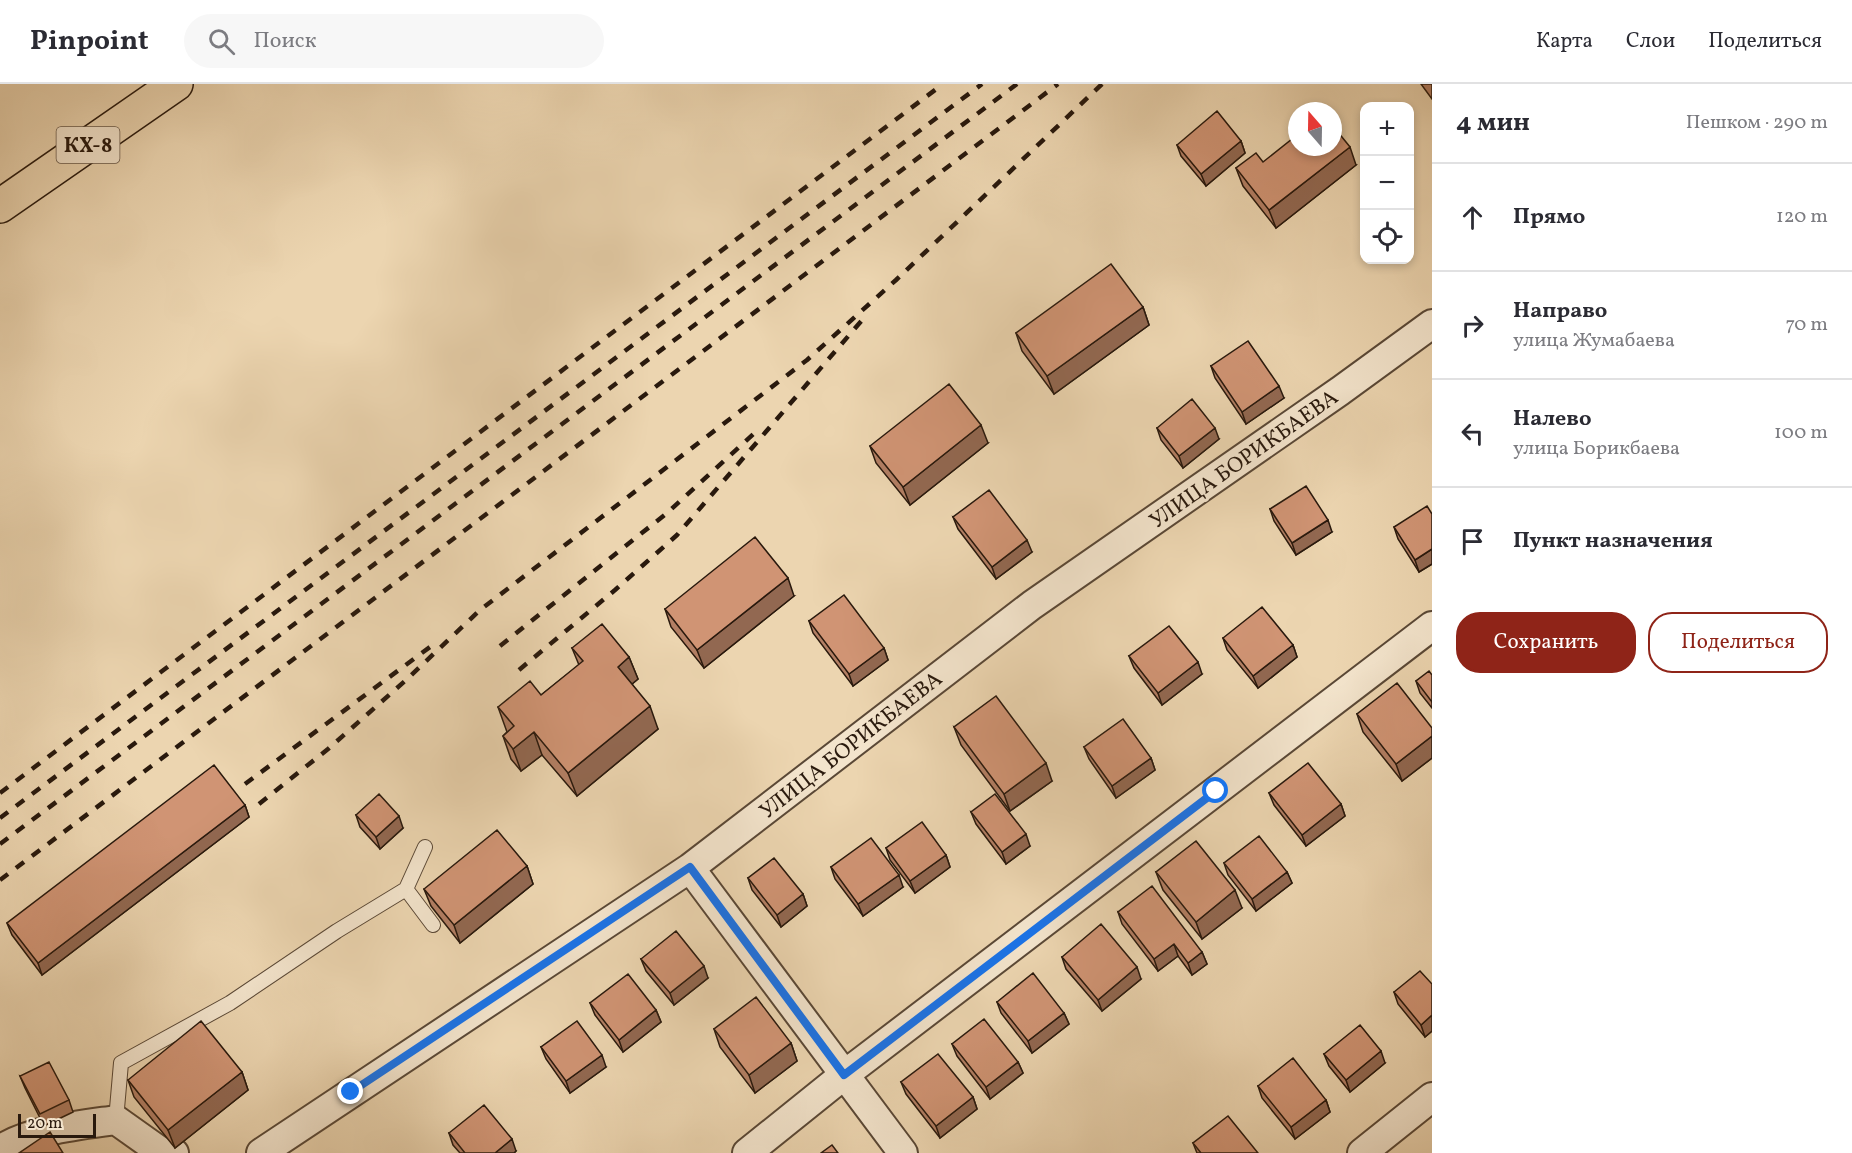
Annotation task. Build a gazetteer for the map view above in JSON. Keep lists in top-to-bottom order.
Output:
{
  "streets": {
    "main road": ["КХ-8"],
    "street": ["УЛИЦА БОРИКБАЕВА"]
  },
  "scale_bar": "20 m",
  "north": "top",
  "page": {
    "header": "Pinpoint",
    "search": "Поиск",
    "nav": ["Карта", "Слои", "Поделиться"],
    "heading": ["4 мин", "Пешком · 290 m"],
    "map_buttons": ["+", "−"],
    "list": [
      ["Прямо", "120 m"],
      ["Направо", "улица Жумабаева", "70 m"],
      ["Налево", "улица Борикбаева", "100 m"],
      "Пункт назначения"
    ],
    "buttons": ["Сохранить", "Поделиться"],
    "scale": "20 m"
  }
}
